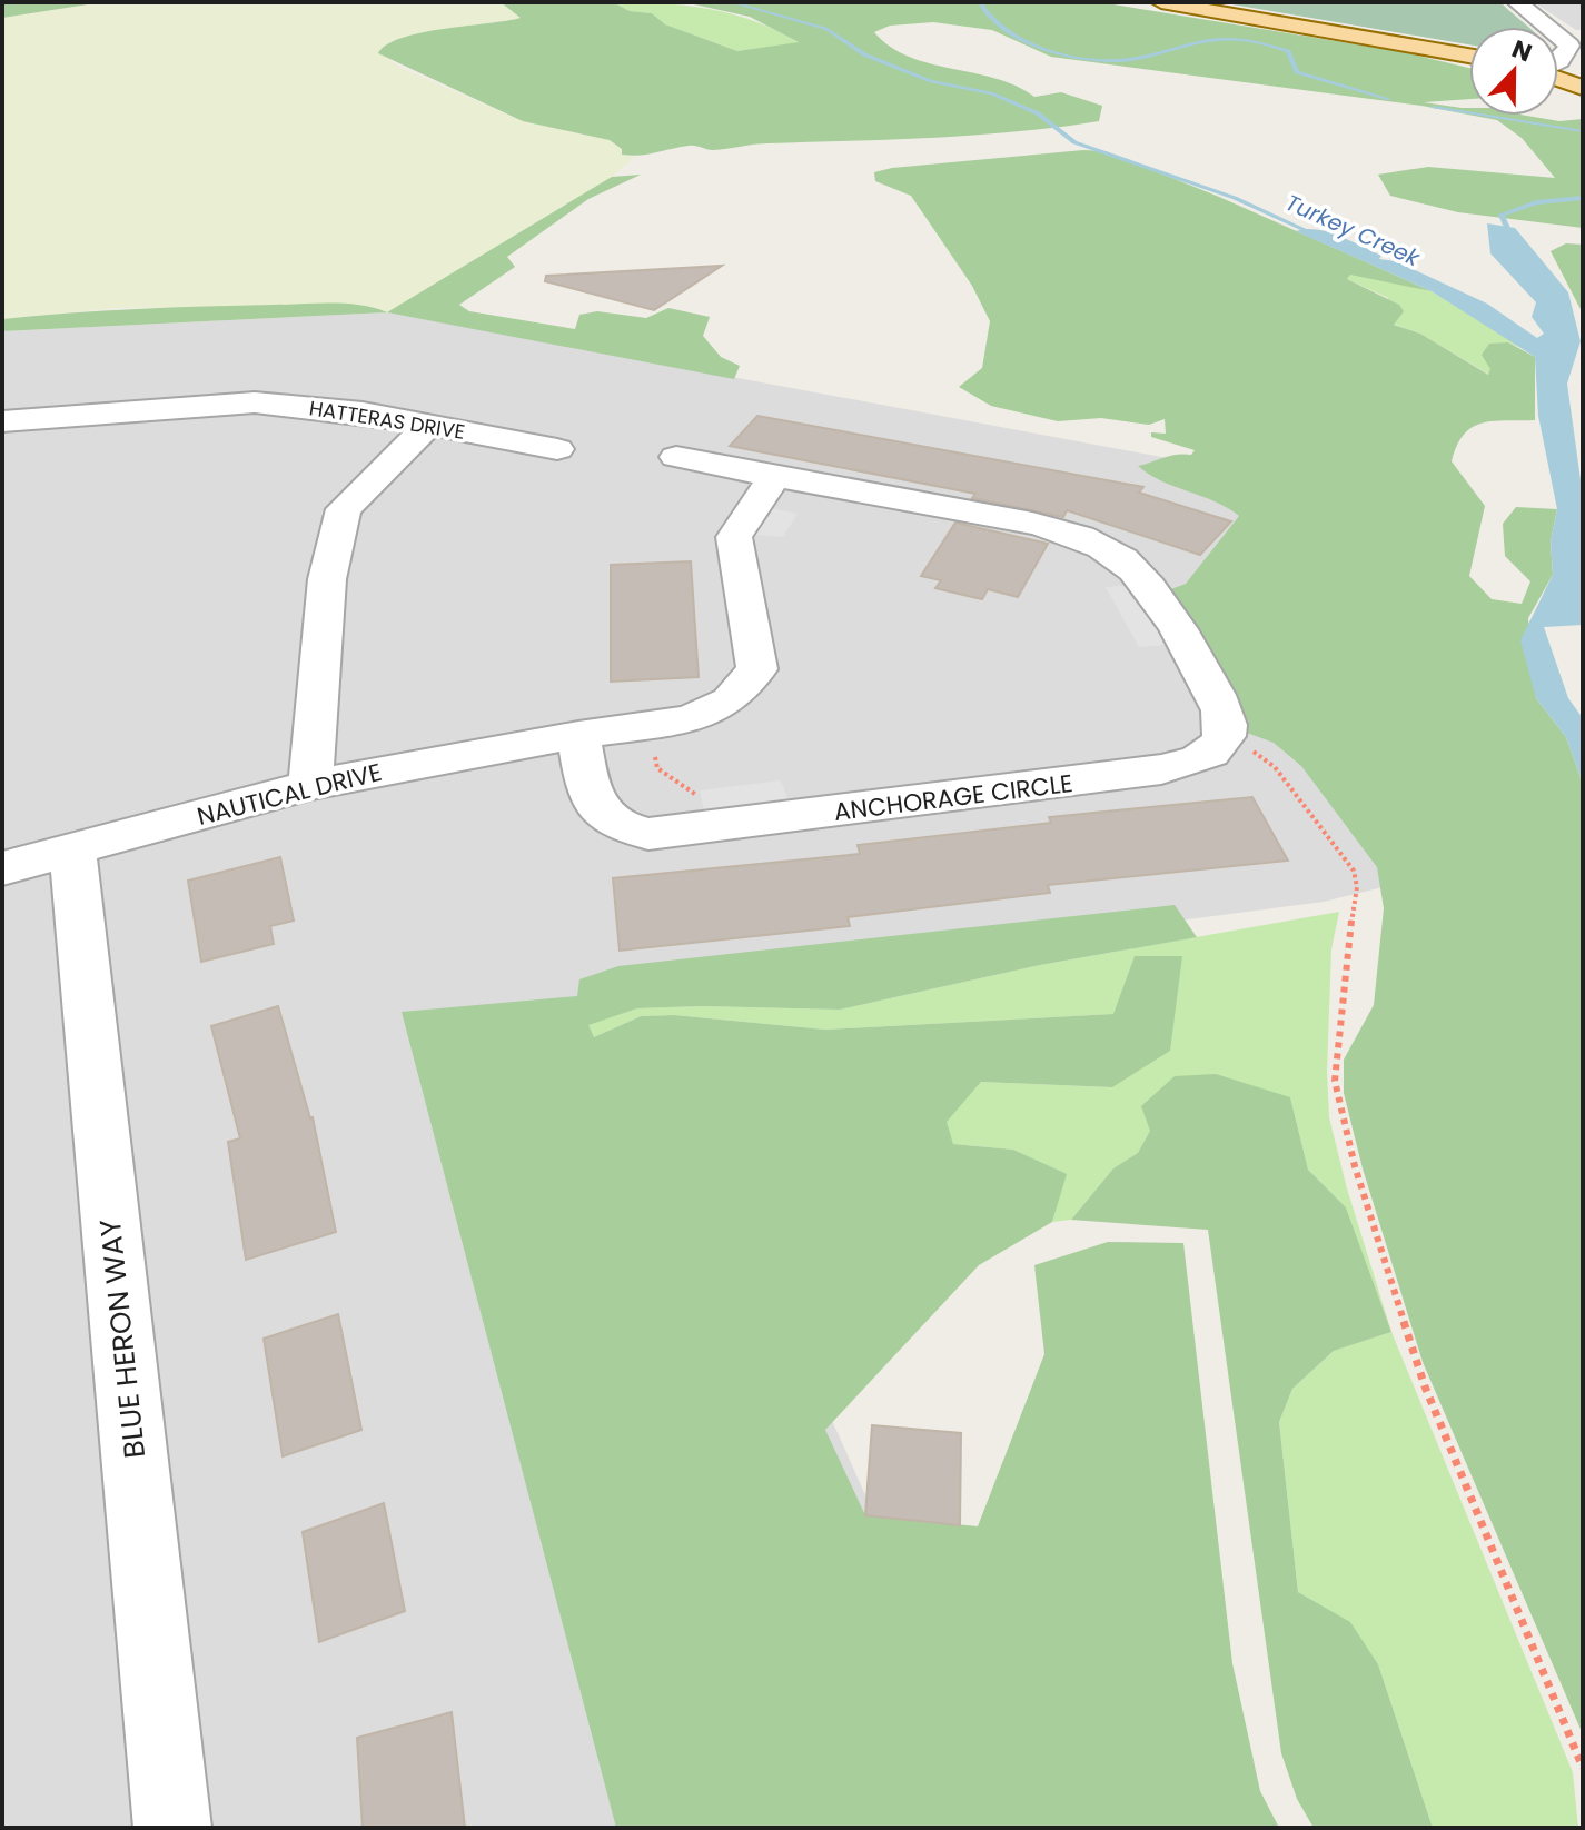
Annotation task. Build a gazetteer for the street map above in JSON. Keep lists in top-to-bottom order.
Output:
{
  "streets": {
    "street": [
      "HATTERAS DRIVE",
      "NAUTICAL DRIVE",
      "ANCHORAGE CIRCLE",
      "BLUE HERON WAY"
    ]
  },
  "crossings": [
    ["NAUTICAL DRIVE", "ANCHORAGE CIRCLE"],
    ["NAUTICAL DRIVE", "BLUE HERON WAY"]
  ],
  "water": ["Turkey Creek"],
  "north": "top"
}
